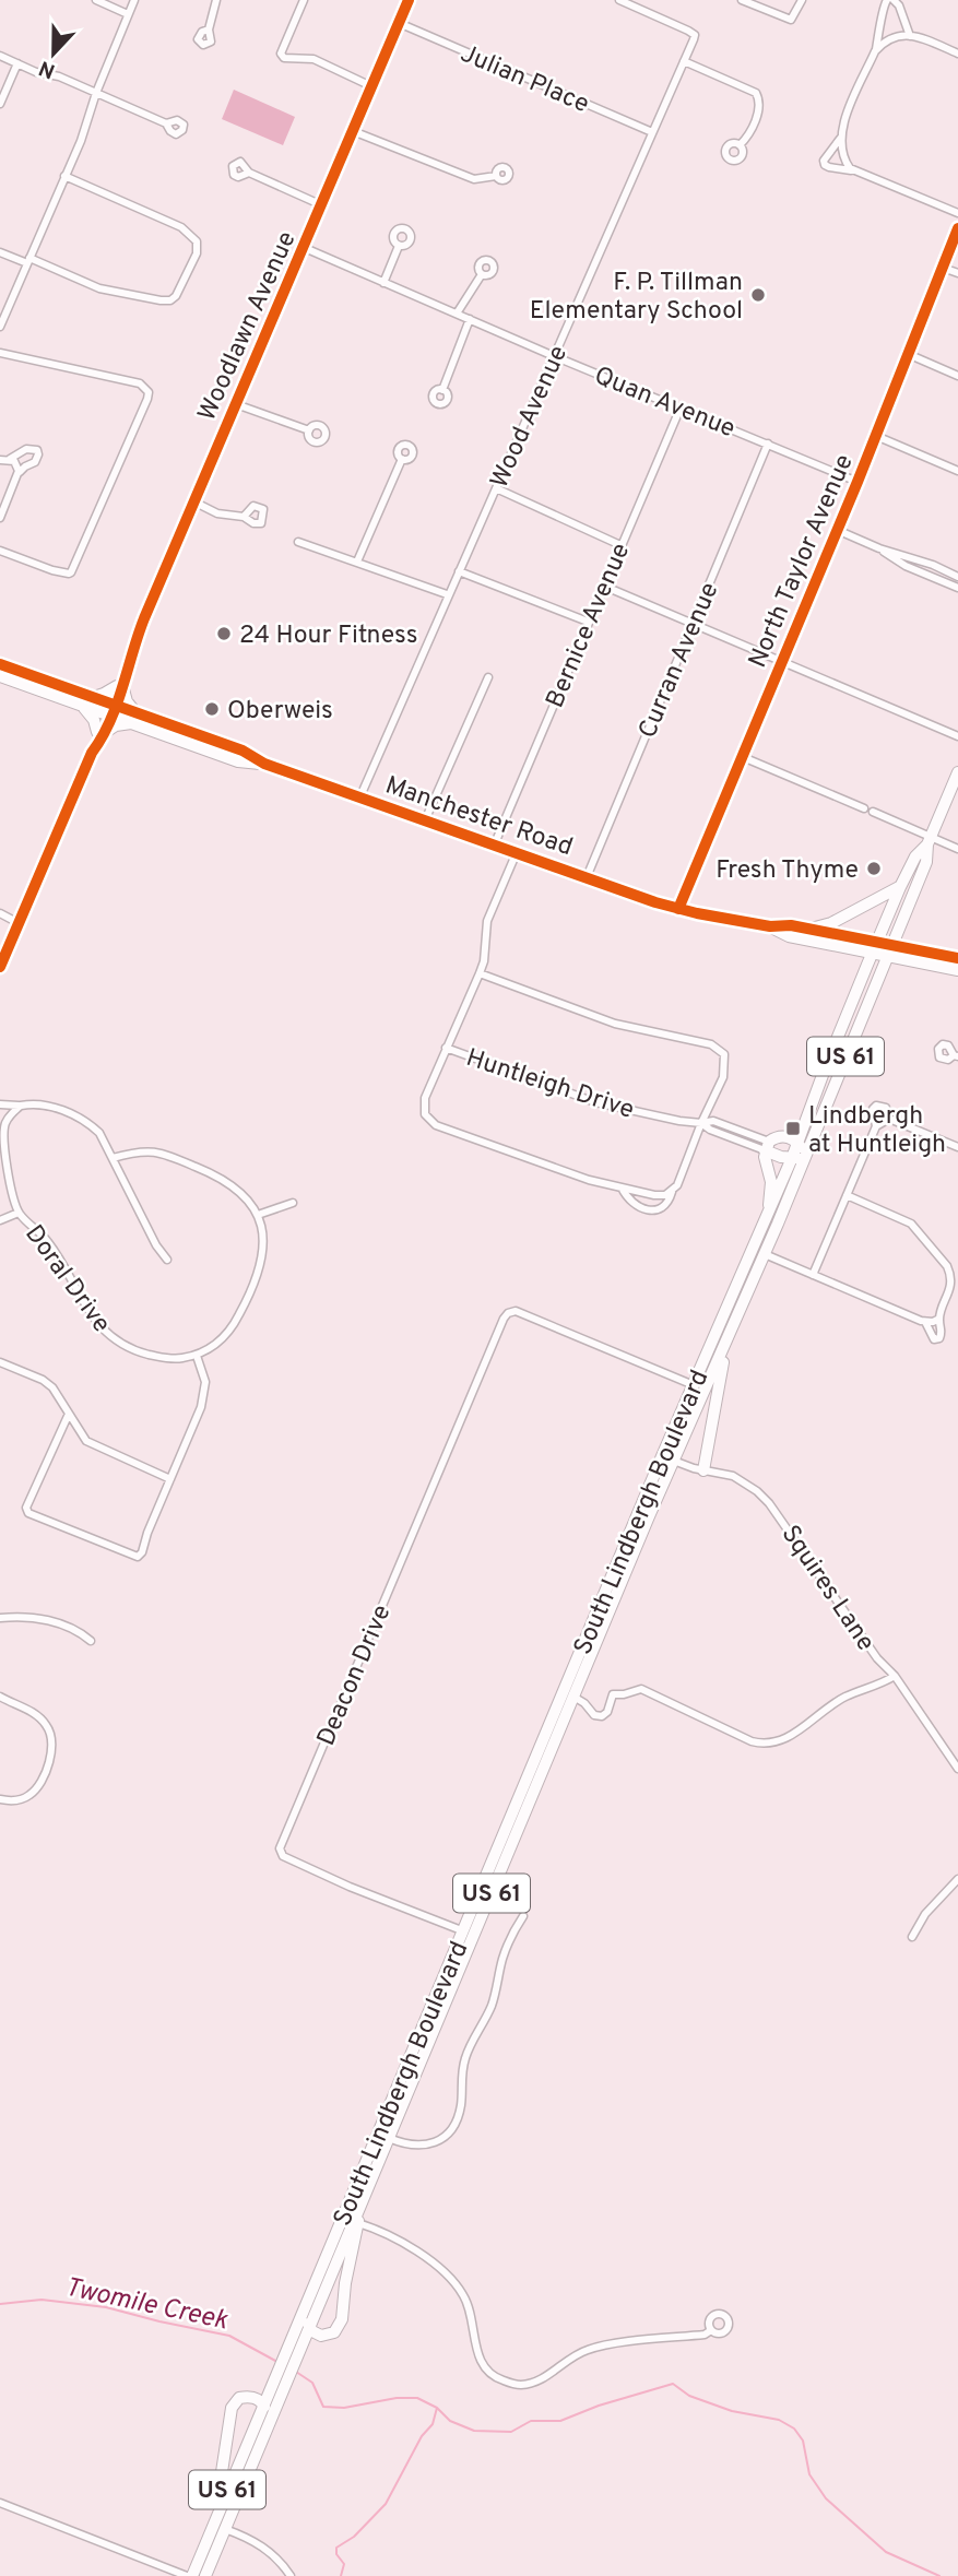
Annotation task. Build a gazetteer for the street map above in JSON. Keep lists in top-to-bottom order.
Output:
{
  "streets": {
    "main road": ["Manchester Road", "US 61", "South Lindbergh Boulevard"],
    "street": [
      "Julian Place",
      "Woodlawn Avenue",
      "Quan Avenue",
      "Wood Avenue",
      "North Taylor Avenue",
      "Bernice Avenue",
      "Curran Avenue",
      "Huntleigh Drive",
      "Doral Drive",
      "Squires Lane",
      "Deacon Drive"
    ]
  },
  "crossings": [
    ["Julian Place", "Woodlawn Avenue"],
    ["Julian Place", "Wood Avenue"],
    ["Woodlawn Avenue", "Quan Avenue"],
    ["Woodlawn Avenue", "Manchester Road"],
    ["Quan Avenue", "Wood Avenue"],
    ["Quan Avenue", "North Taylor Avenue"],
    ["Quan Avenue", "Bernice Avenue"],
    ["Quan Avenue", "Curran Avenue"],
    ["Wood Avenue", "Manchester Road"],
    ["North Taylor Avenue", "Manchester Road"],
    ["Bernice Avenue", "Manchester Road"],
    ["Curran Avenue", "Manchester Road"],
    ["Manchester Road", "US 61"],
    ["US 61", "South Lindbergh Boulevard"],
    ["South Lindbergh Boulevard", "Squires Lane"],
    ["South Lindbergh Boulevard", "Deacon Drive"]
  ],
  "water": ["Twomile Creek"],
  "places": {
    "other": [
      "F. P. Tillman Elementary School",
      "24 Hour Fitness",
      "Oberweis",
      "Fresh Thyme"
    ],
    "transit": ["Lindbergh at Huntleigh"]
  },
  "north": "bottom"
}
